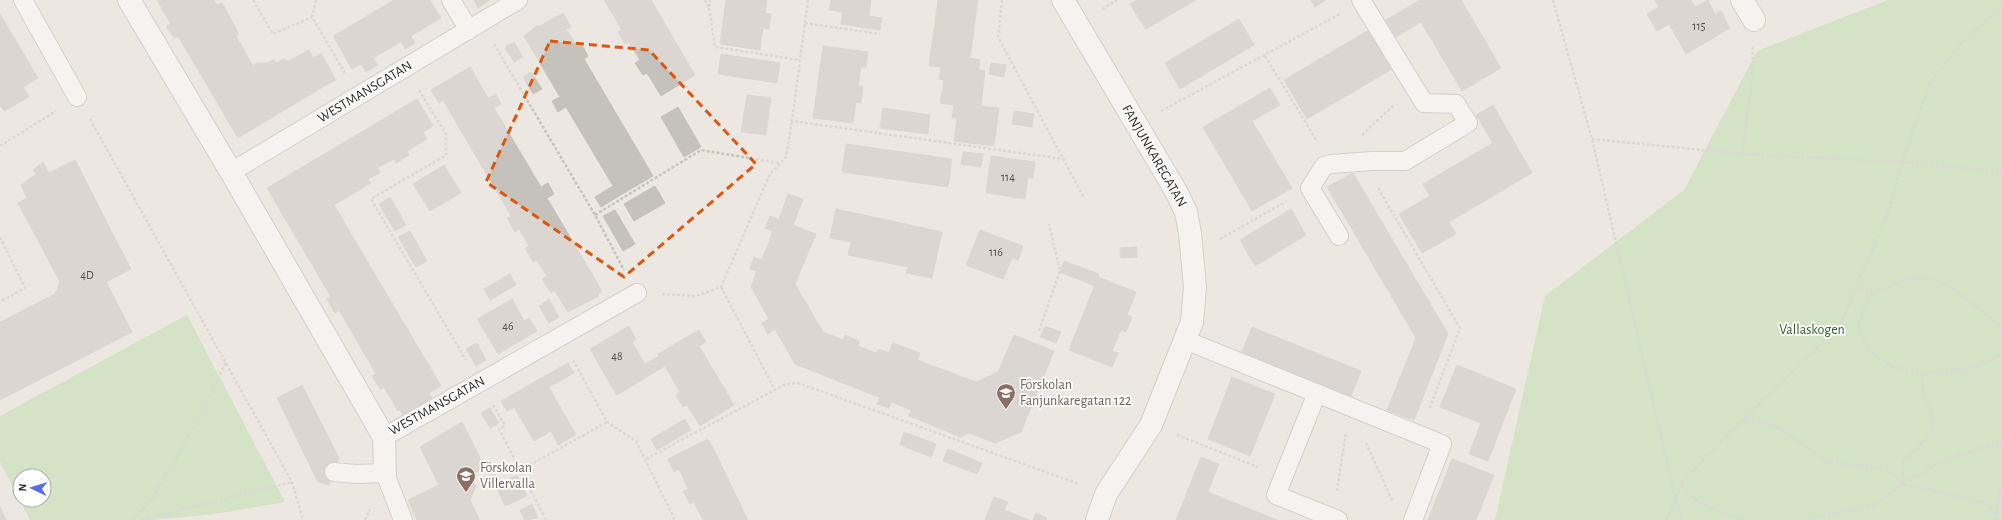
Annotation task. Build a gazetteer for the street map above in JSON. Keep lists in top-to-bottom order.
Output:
{
  "streets": {
    "street": ["WESTMANSGATAN", "FANJUNKAREGATAN"]
  },
  "parks": ["Vallaskogen"],
  "places": {
    "school or university": ["Förskolan Fanjunkaregatan 122", "Förskolan Villervalla"]
  },
  "house_numbers": [
    "115",
    "114",
    "116",
    "4D",
    "46",
    "48"
  ],
  "north": "left"
}
